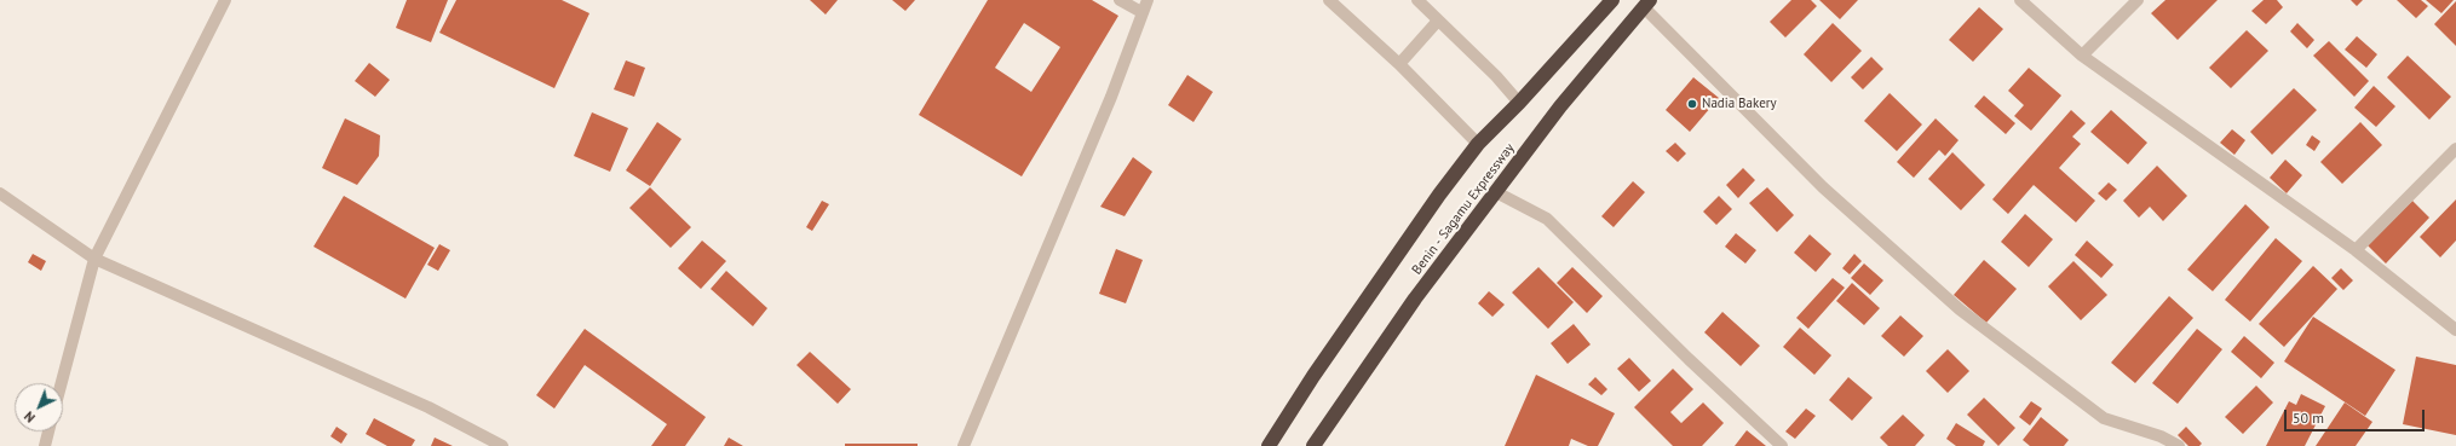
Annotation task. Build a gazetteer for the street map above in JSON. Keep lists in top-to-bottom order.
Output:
{
  "streets": {
    "highway": ["Benin - Sagamu Expressway"]
  },
  "places": ["Nadia Bakery"],
  "scale_bar": "50 m",
  "north": "bottom left"
}
